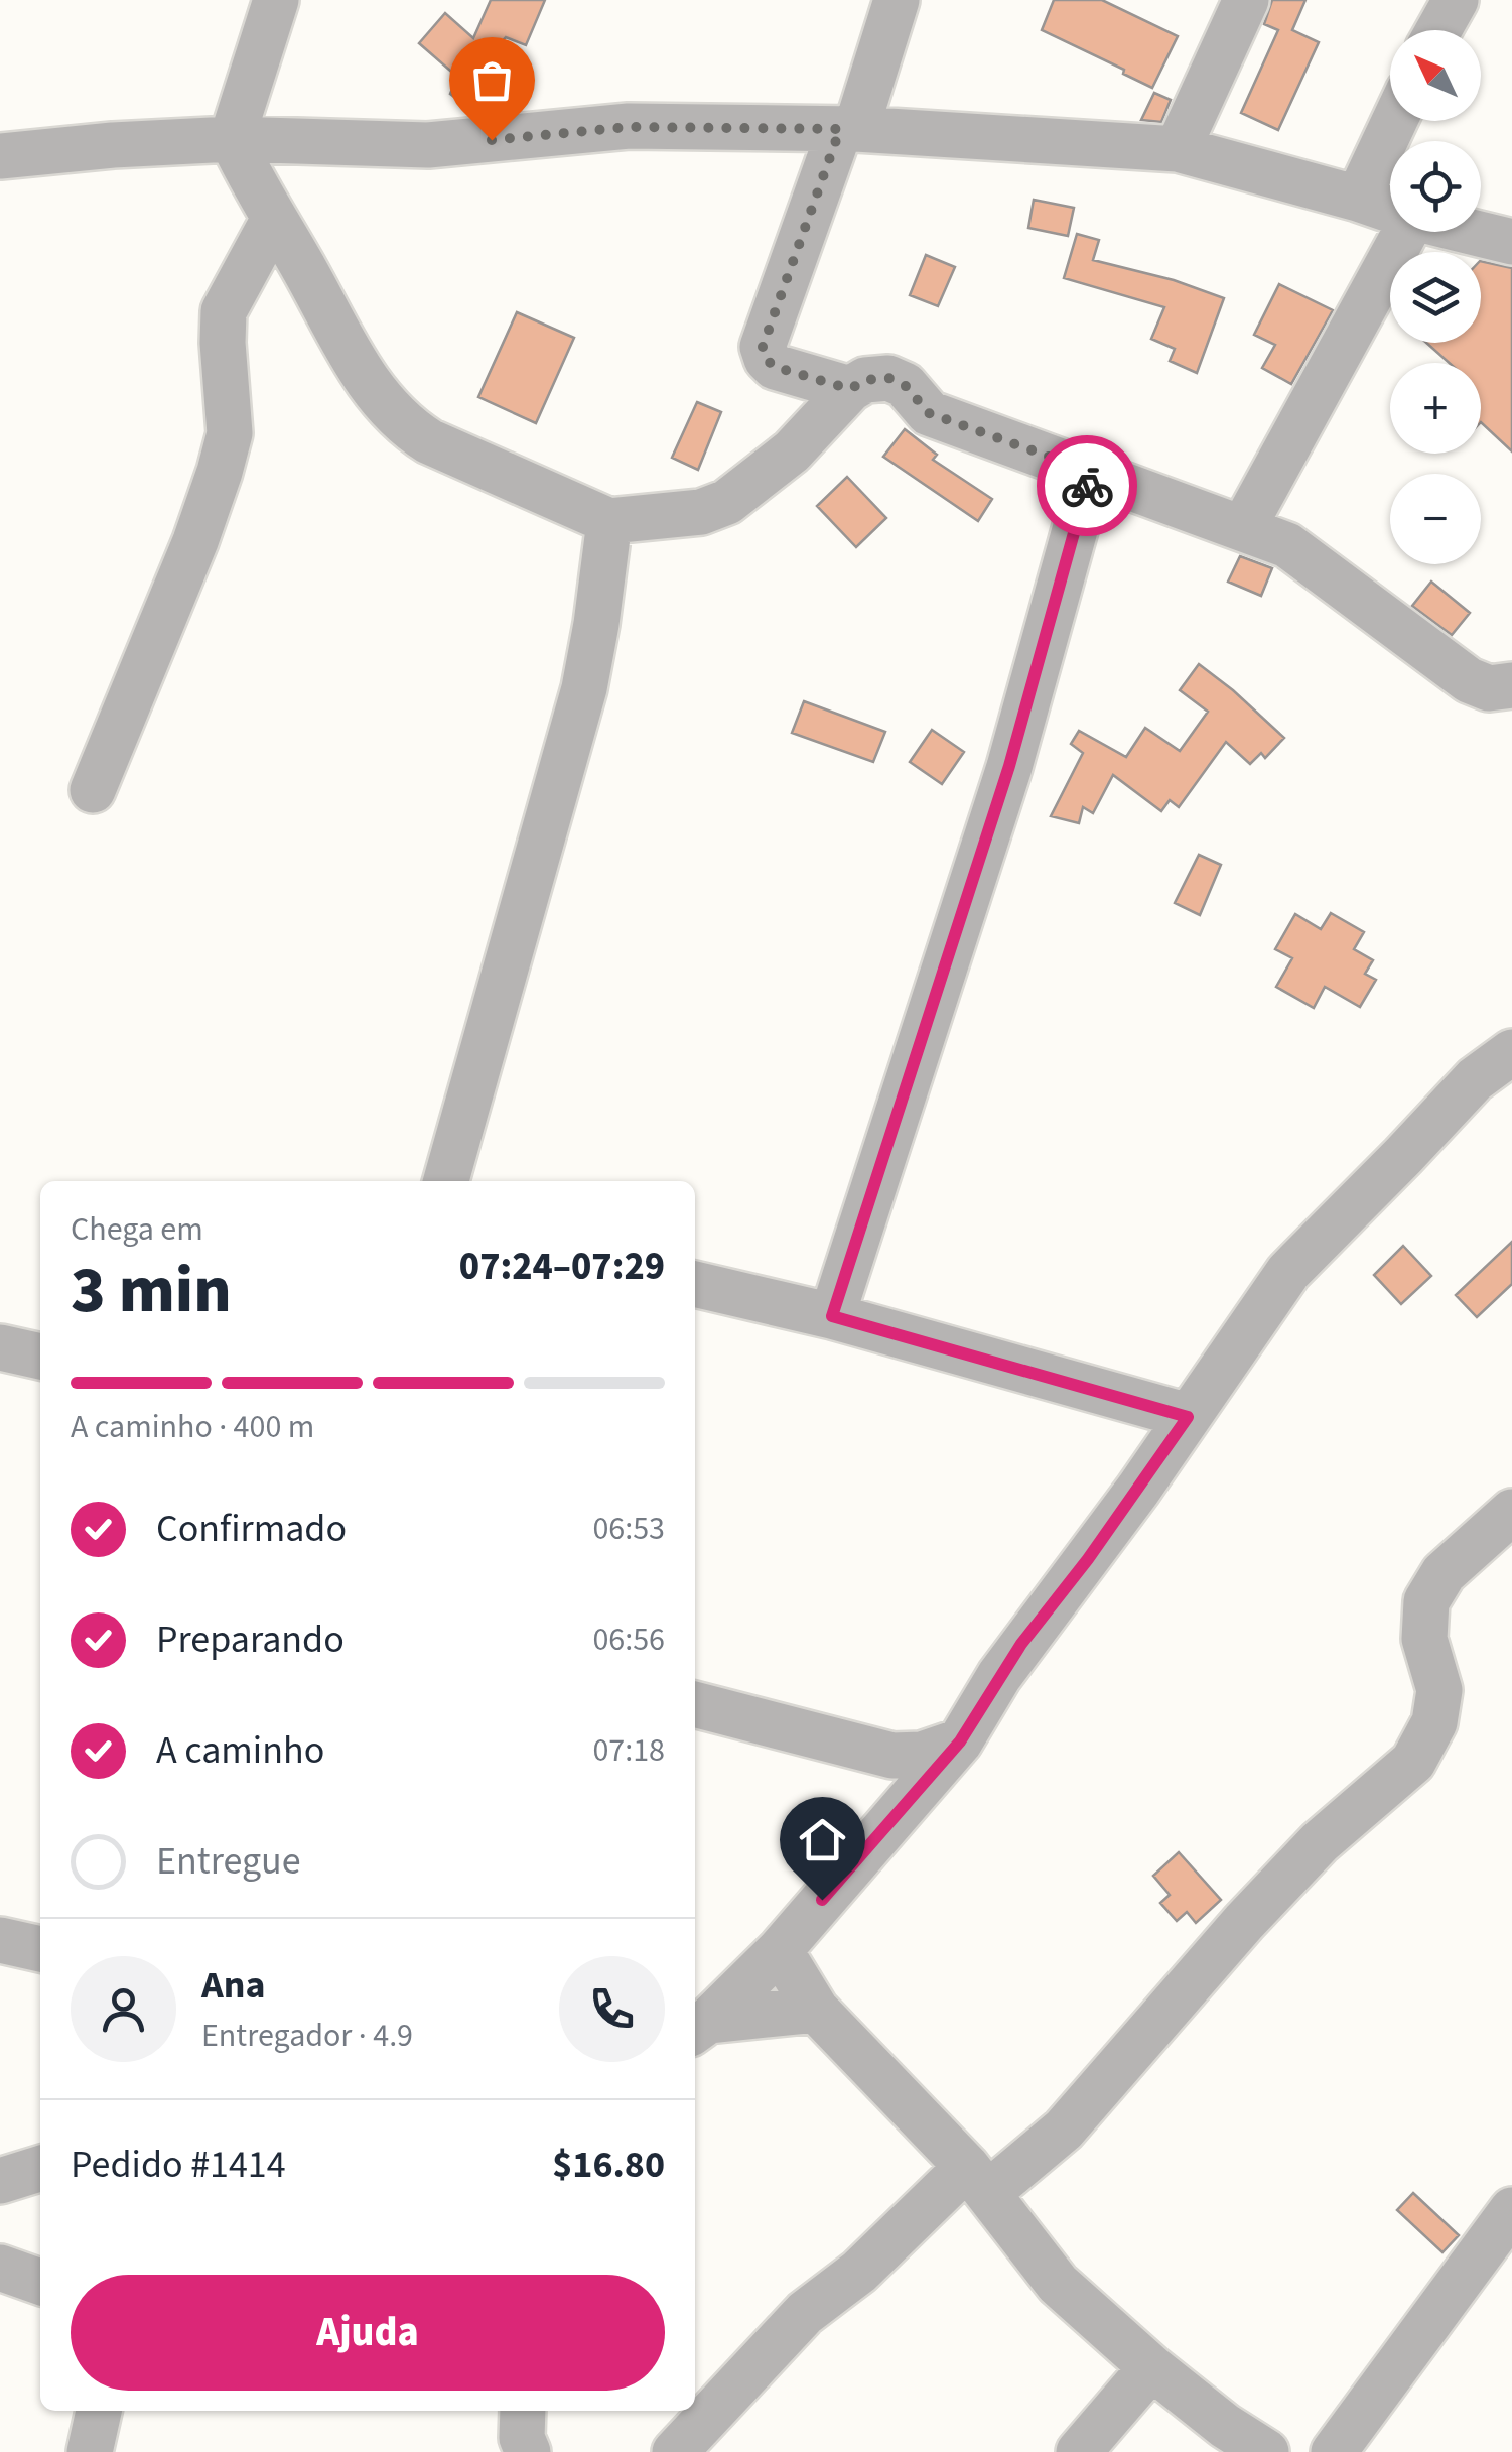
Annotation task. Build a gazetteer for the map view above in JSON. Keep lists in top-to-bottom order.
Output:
{
  "north": "top left",
  "page": {
    "map_buttons": ["+", "−"],
    "heading": ["3 min", "Chega em", "07:24–07:29"],
    "panel": [
      "Ana",
      "Entregador · 4.9",
      "Pedido #1414",
      "$16.80"
    ],
    "bar": "A caminho · 400 m",
    "list": [
      ["Confirmado", "06:53"],
      ["Preparando", "06:56"],
      ["A caminho", "07:18"],
      "Entregue"
    ],
    "buttons": "Ajuda"
  }
}
